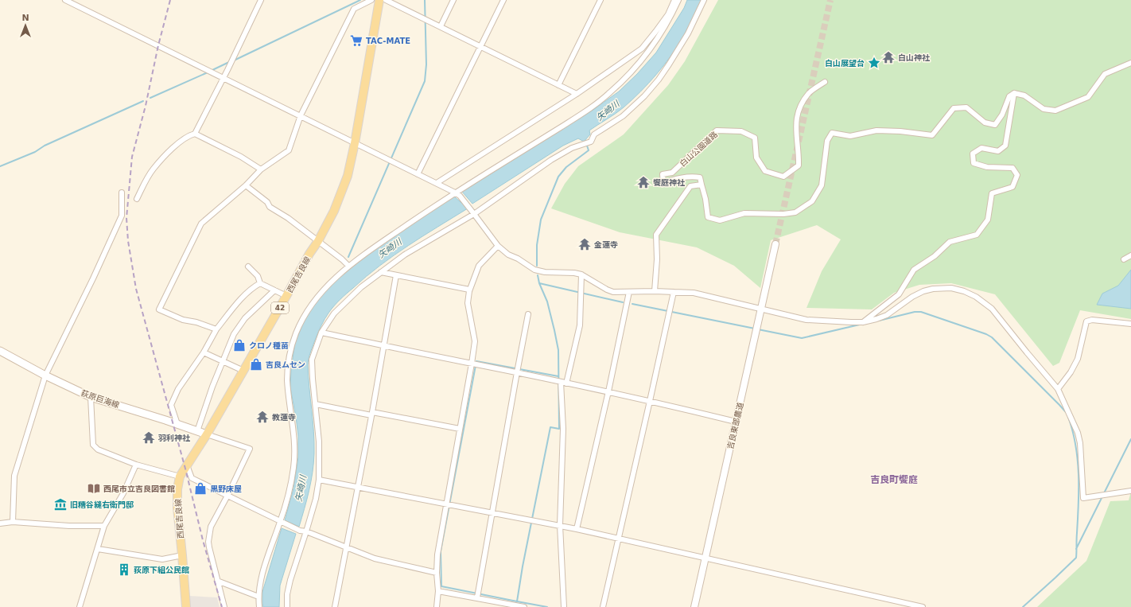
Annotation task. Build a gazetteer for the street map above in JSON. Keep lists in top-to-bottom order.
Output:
{
  "streets": {
    "main road": ["西尾吉良線", "42", "荻原巨海線"],
    "street": ["白山公園道路", "吉良東部農道"]
  },
  "crossings": [
    ["西尾吉良線", "荻原巨海線"]
  ],
  "districts": ["吉良町饗庭"],
  "water": ["矢崎川"],
  "places": {
    "supermarket": ["TAC-MATE"],
    "temple": [
      "白山神社",
      "饗庭神社",
      "金蓮寺",
      "教蓮寺",
      "羽利神社"
    ],
    "place": ["白山展望台"],
    "shop": ["クロノ種苗", "吉良ムセン", "黒野床屋"],
    "library": ["西尾市立吉良図書館"],
    "museum": ["旧糟谷縫右衛門邸"],
    "building": ["荻原下組公民館"]
  },
  "north": "top"
}
